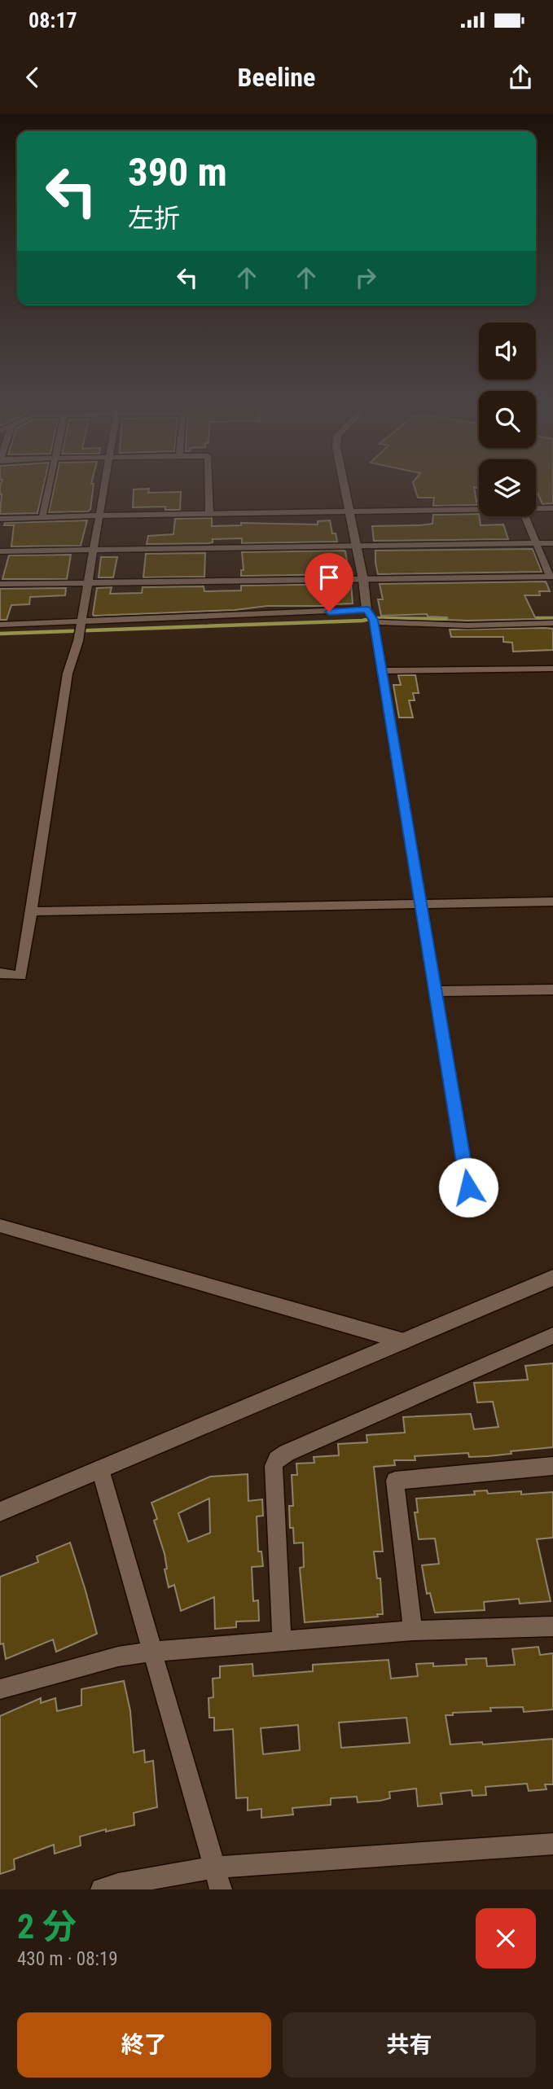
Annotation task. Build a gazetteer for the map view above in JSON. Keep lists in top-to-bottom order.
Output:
{
  "page": {
    "status": "08:17",
    "header": "Beeline",
    "turn": ["390 m", "左折"],
    "heading": ["2 分", "430 m · 08:19"],
    "buttons": ["終了", "共有"]
  }
}
